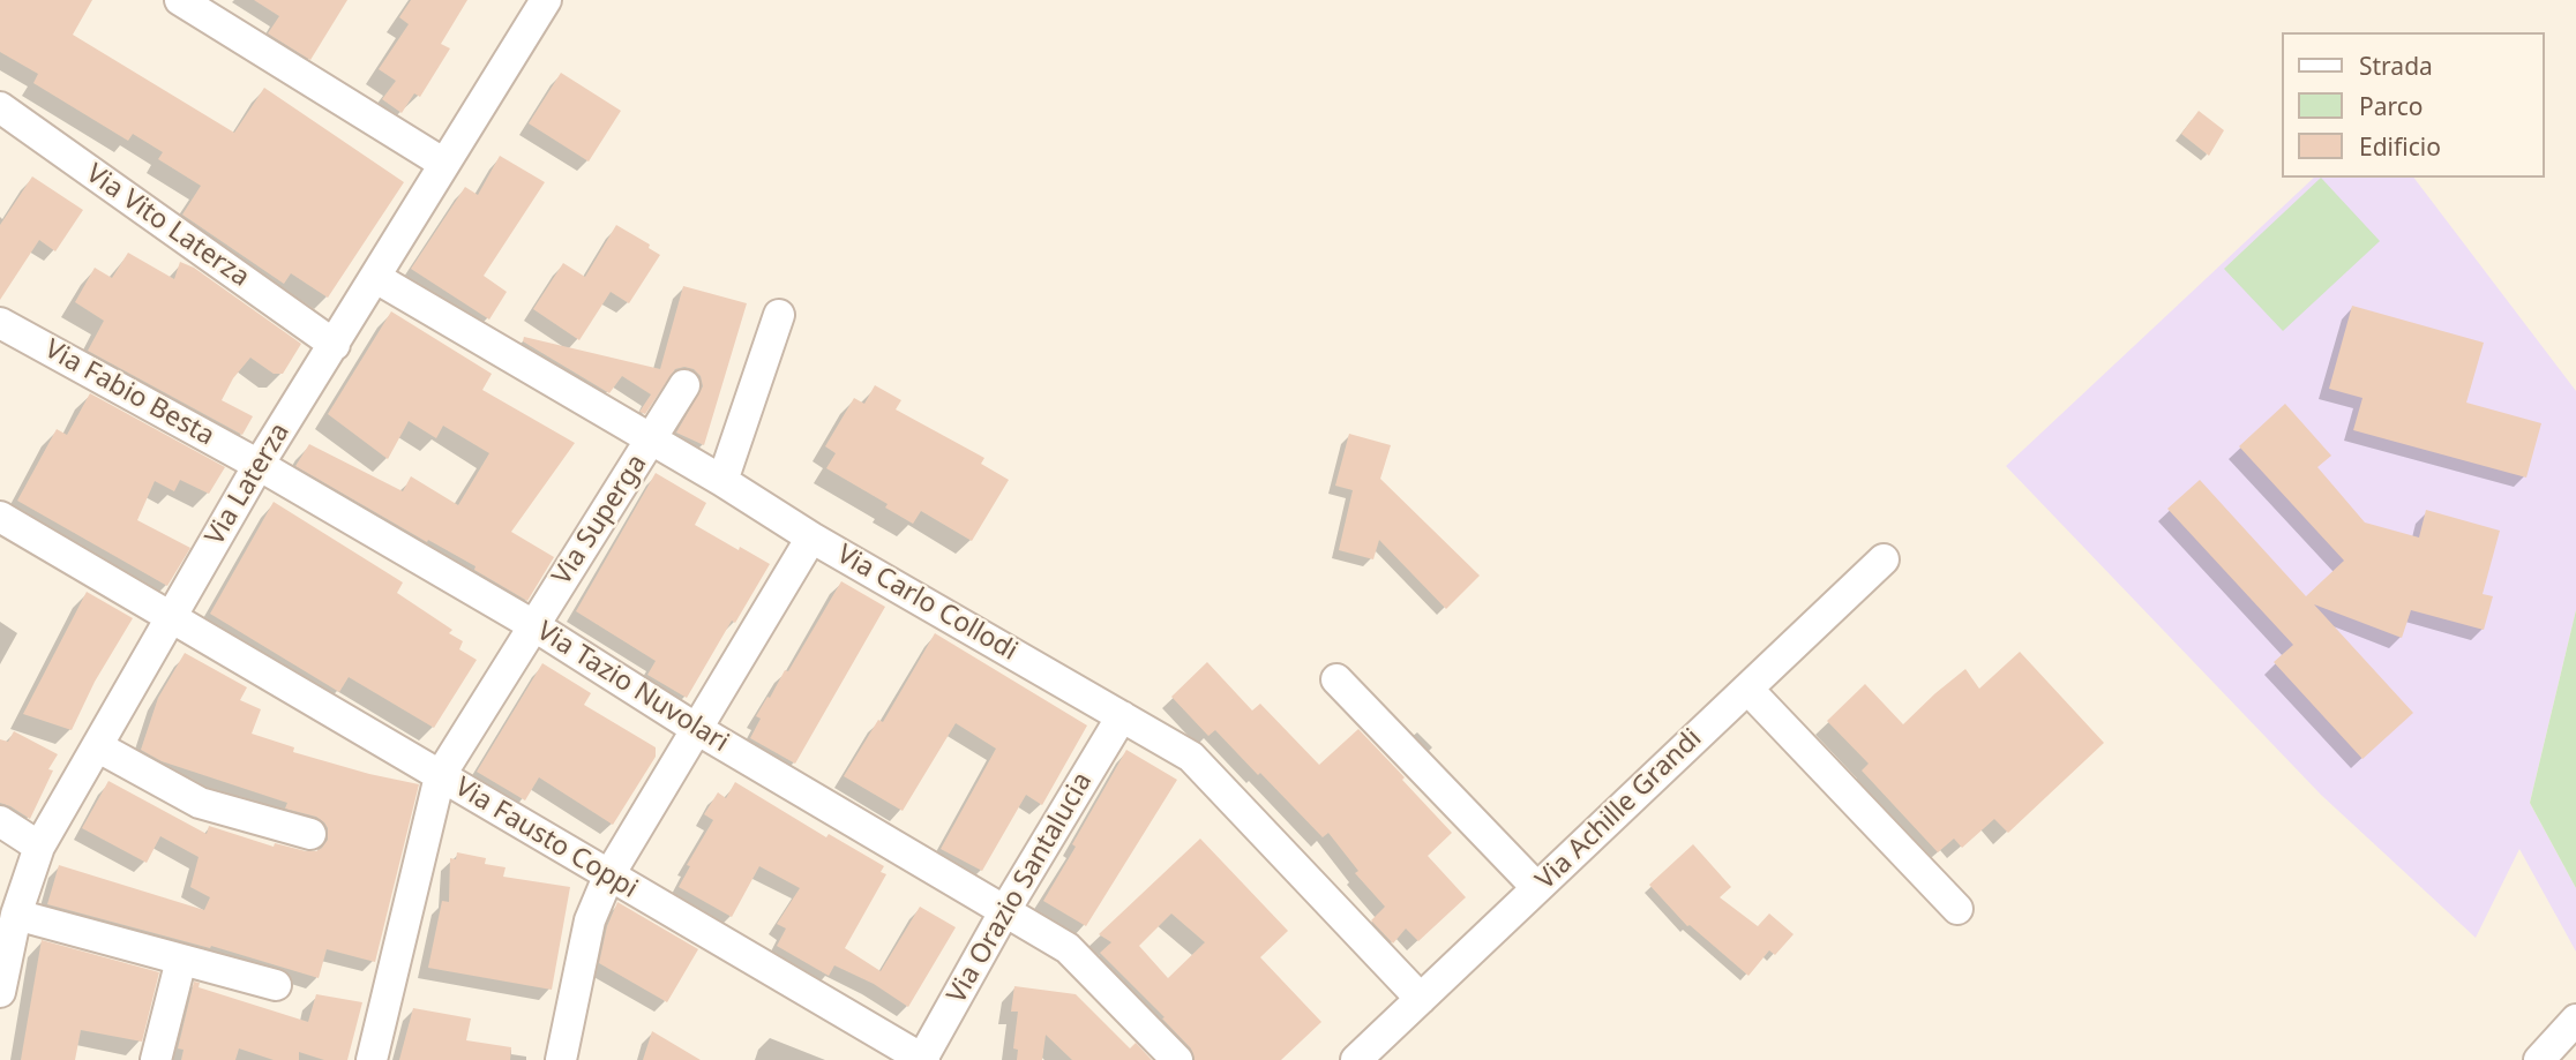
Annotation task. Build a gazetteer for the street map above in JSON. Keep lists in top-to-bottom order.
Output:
{
  "streets": {
    "street": [
      "Via Vito Laterza",
      "Via Fabio Besta",
      "Via Laterza",
      "Via Superga",
      "Via Carlo Collodi",
      "Via Tazio Nuvolari",
      "Via Achille Grandi",
      "Via Fausto Coppi",
      "Via Orazio Santalucia"
    ]
  },
  "crossings": [
    ["Via Vito Laterza", "Via Laterza"],
    ["Via Fabio Besta", "Via Laterza"],
    ["Via Fabio Besta", "Via Tazio Nuvolari"],
    ["Via Laterza", "Via Carlo Collodi"],
    ["Via Laterza", "Via Tazio Nuvolari"],
    ["Via Laterza", "Via Fausto Coppi"],
    ["Via Superga", "Via Carlo Collodi"],
    ["Via Superga", "Via Tazio Nuvolari"],
    ["Via Superga", "Via Fausto Coppi"],
    ["Via Carlo Collodi", "Via Achille Grandi"],
    ["Via Carlo Collodi", "Via Orazio Santalucia"],
    ["Via Tazio Nuvolari", "Via Orazio Santalucia"],
    ["Via Fausto Coppi", "Via Orazio Santalucia"]
  ],
  "legend": ["Strada", "Parco", "Edificio"]
}
